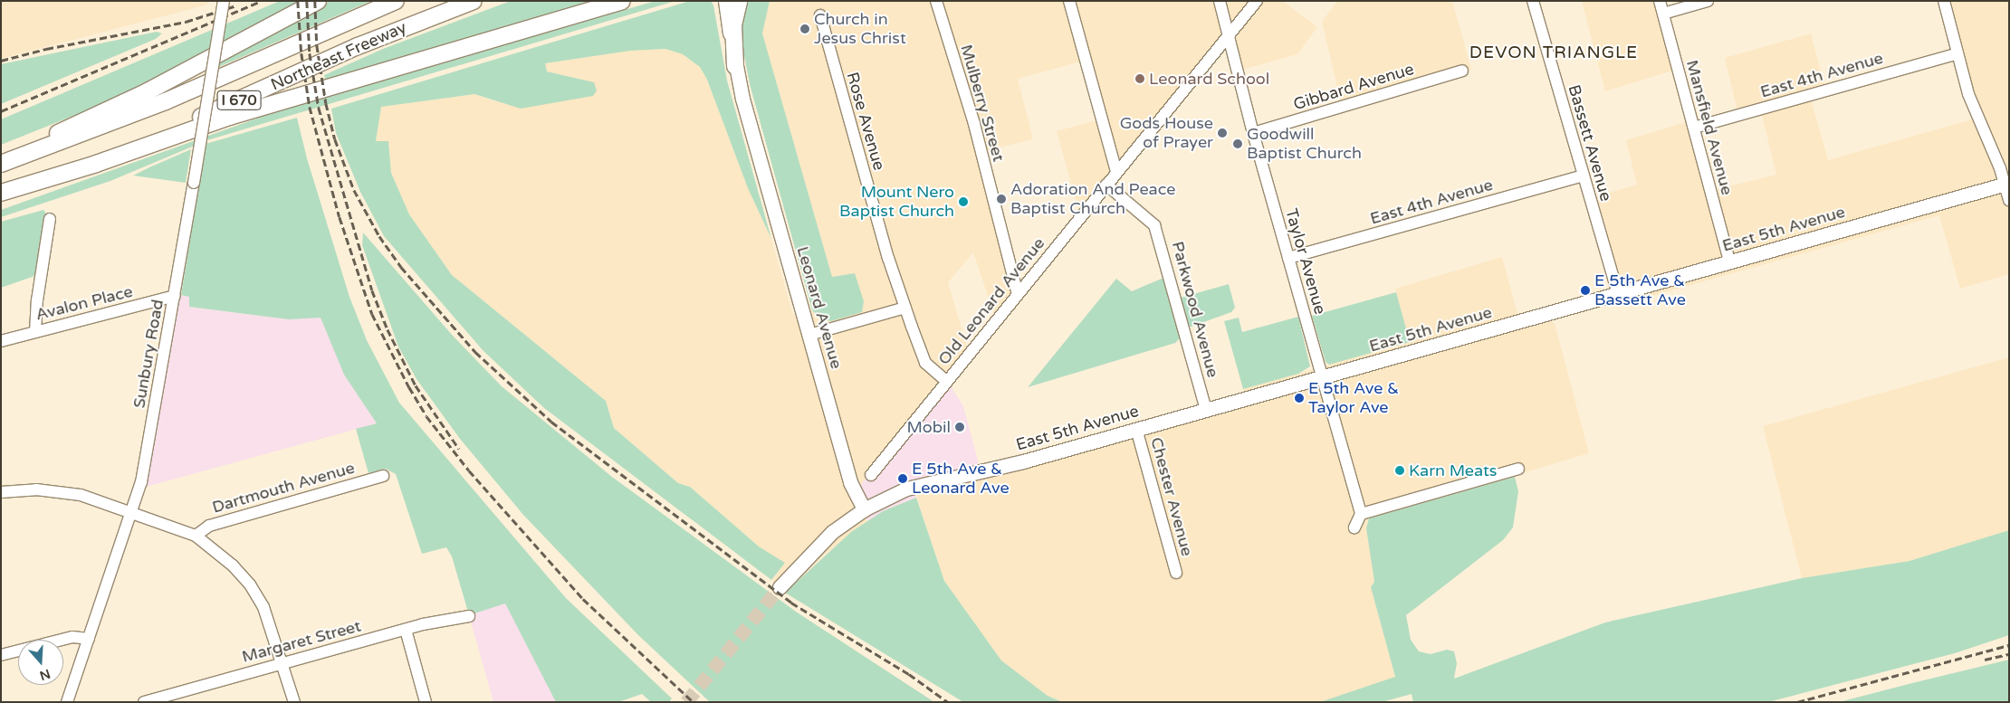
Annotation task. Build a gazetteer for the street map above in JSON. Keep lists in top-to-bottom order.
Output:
{
  "streets": {
    "highway": ["Northeast Freeway", "I 670"],
    "main road": ["East 5th Avenue", "Leonard Avenue"],
    "street": [
      "East 4th Avenue",
      "Gibbard Avenue",
      "Mulberry Street",
      "Rose Avenue",
      "Mansfield Avenue",
      "Bassett Avenue",
      "Taylor Avenue",
      "Old Leonard Avenue",
      "Avalon Place",
      "Parkwood Avenue",
      "Sunbury Road",
      "Dartmouth Avenue",
      "Chester Avenue",
      "Margaret Street"
    ]
  },
  "crossings": [
    ["East 4th Avenue", "Mansfield Avenue"],
    ["East 4th Avenue", "Bassett Avenue"],
    ["East 4th Avenue", "Taylor Avenue"],
    ["Gibbard Avenue", "Taylor Avenue"],
    ["Mulberry Street", "Old Leonard Avenue"],
    ["Rose Avenue", "Old Leonard Avenue"],
    ["Mansfield Avenue", "East 5th Avenue"],
    ["Bassett Avenue", "East 5th Avenue"],
    ["East 5th Avenue", "Taylor Avenue"],
    ["East 5th Avenue", "Leonard Avenue"],
    ["East 5th Avenue", "Parkwood Avenue"],
    ["East 5th Avenue", "Chester Avenue"],
    ["Taylor Avenue", "Old Leonard Avenue"],
    ["Old Leonard Avenue", "Parkwood Avenue"],
    ["Avalon Place", "Sunbury Road"]
  ],
  "districts": ["DEVON TRIANGLE"],
  "places": [
    "Church in Jesus Christ",
    "Leonard School",
    "Gods House of Prayer",
    "Goodwill Baptist Church",
    "Adoration And Peace Baptist Church",
    "Mount Nero Baptist Church",
    "E 5th Ave & Bassett Ave",
    "E 5th Ave & Taylor Ave",
    "Mobil",
    "Karn Meats",
    "E 5th Ave & Leonard Ave"
  ],
  "north": "bottom"
}
